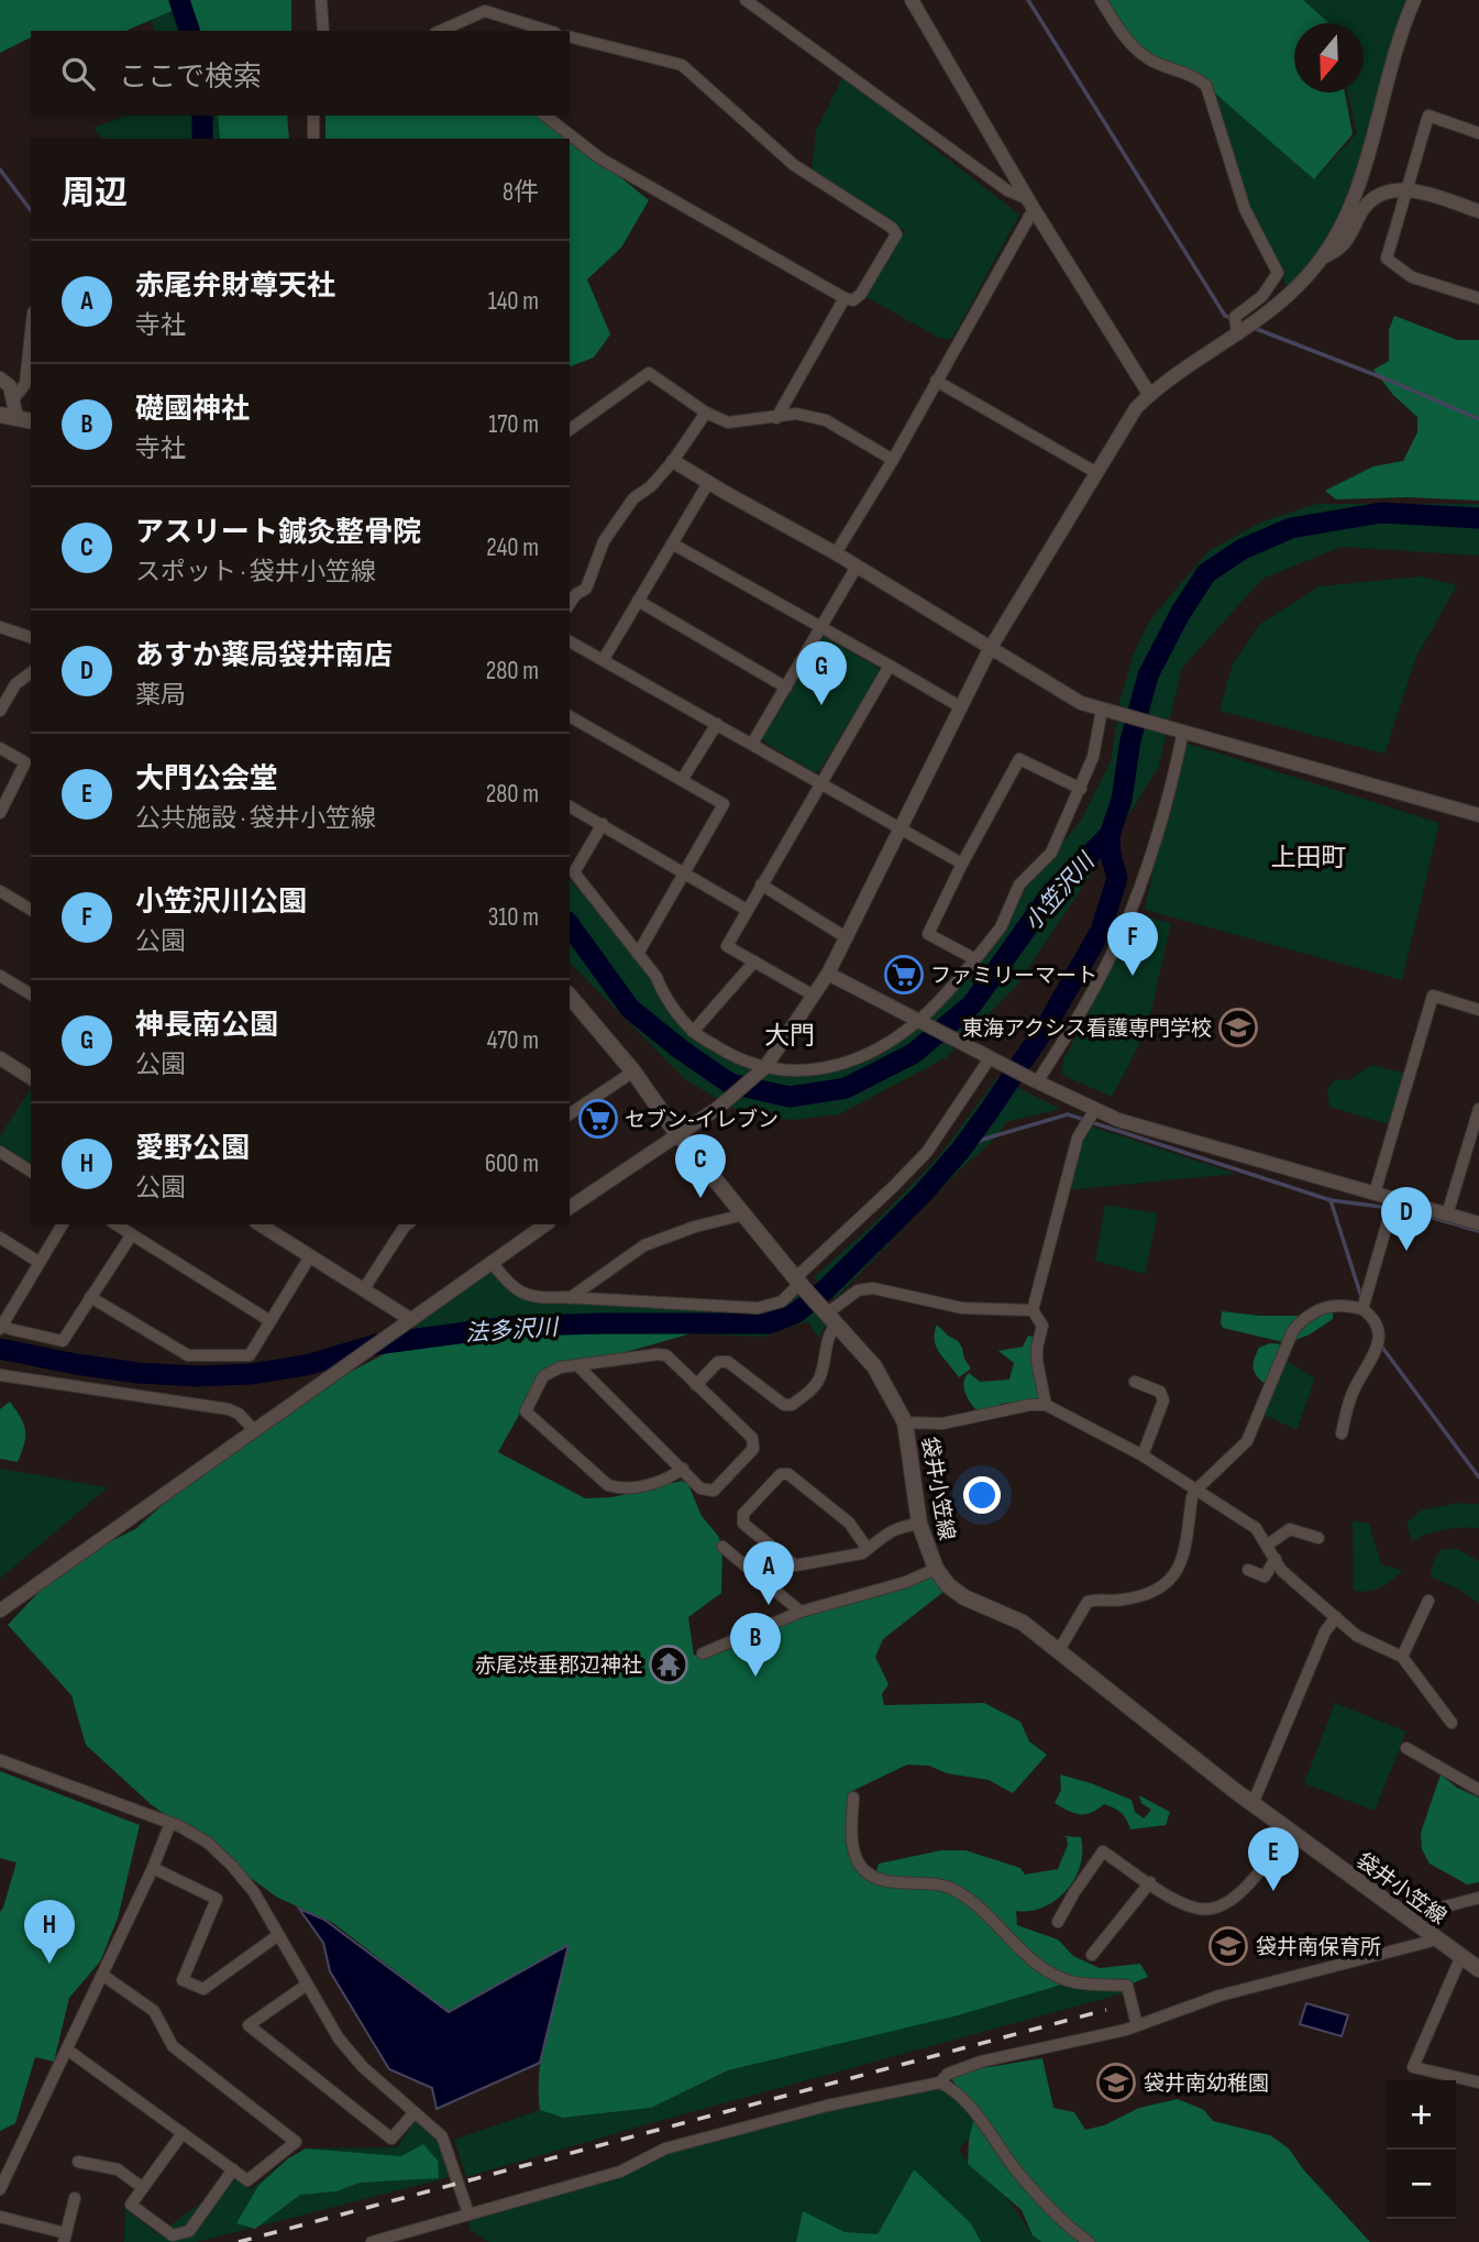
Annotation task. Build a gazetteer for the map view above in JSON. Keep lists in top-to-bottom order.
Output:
{
  "streets": {
    "main road": ["袋井小笠線"]
  },
  "districts": ["上田町", "大門"],
  "water": ["小笠沢川", "法多沢川"],
  "places": {
    "supermarket": ["ファミリーマート", "セブン-イレブン"],
    "school or university": ["東海アクシス看護専門学校", "袋井南保育所", "袋井南幼稚園"],
    "temple": ["赤尾渋垂郡辺神社"]
  },
  "north": "bottom",
  "page": {
    "search": "ここで検索",
    "heading": ["周辺", "8件"],
    "list": [
      {
        "mark": "A",
        "name": "赤尾弁財尊天社",
        "note": "寺社",
        "value": "140 m"
      },
      {
        "mark": "B",
        "name": "礎國神社",
        "note": "寺社",
        "value": "170 m"
      },
      {
        "mark": "C",
        "name": "アスリート鍼灸整骨院",
        "note": "スポット · 袋井小笠線",
        "value": "240 m"
      },
      {
        "mark": "D",
        "name": "あすか薬局袋井南店",
        "note": "薬局",
        "value": "280 m"
      },
      {
        "mark": "E",
        "name": "大門公会堂",
        "note": "公共施設 · 袋井小笠線",
        "value": "280 m"
      },
      {
        "mark": "F",
        "name": "小笠沢川公園",
        "note": "公園",
        "value": "310 m"
      },
      {
        "mark": "G",
        "name": "神長南公園",
        "note": "公園",
        "value": "470 m"
      },
      {
        "mark": "H",
        "name": "愛野公園",
        "note": "公園",
        "value": "600 m"
      }
    ],
    "pins": [
      "G",
      "F",
      "C",
      "D",
      "A",
      "B",
      "E",
      "H"
    ],
    "map_buttons": ["+", "−"]
  }
}
